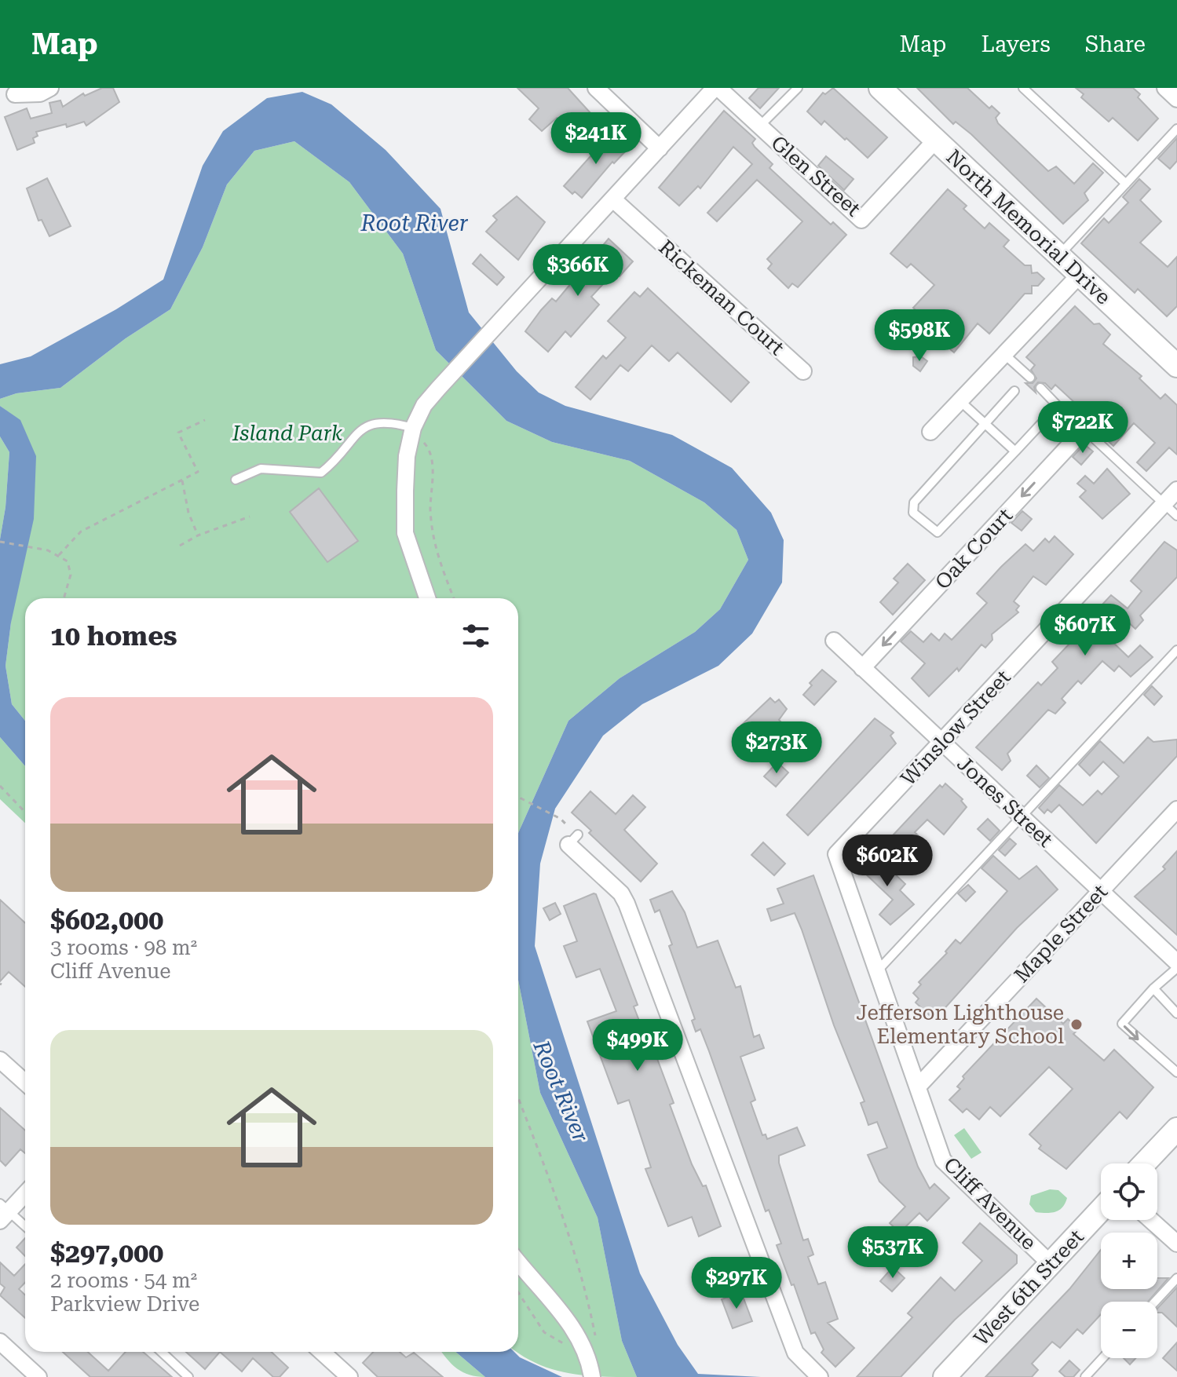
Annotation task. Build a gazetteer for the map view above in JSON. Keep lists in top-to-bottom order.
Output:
{
  "streets": {
    "main road": ["North Memorial Drive", "West 6th Street"],
    "street": [
      "Glen Street",
      "Rickeman Court",
      "Oak Court",
      "Winslow Street",
      "Jones Street",
      "Maple Street",
      "Cliff Avenue"
    ]
  },
  "crossings": [
    ["Glen Street", "North Memorial Drive"],
    ["Oak Court", "Jones Street"],
    ["Winslow Street", "Jones Street"],
    ["Winslow Street", "Cliff Avenue"],
    ["Jones Street", "Maple Street"],
    ["Maple Street", "Cliff Avenue"],
    ["Cliff Avenue", "West 6th Street"]
  ],
  "water": ["Root River"],
  "parks": ["Island Park"],
  "places": ["Jefferson Lighthouse Elementary School"],
  "page": {
    "header": "Map",
    "nav": ["Map", "Layers", "Share"],
    "price": [
      "$241K",
      "$366K",
      "$598K",
      "$722K",
      "$607K",
      "$273K",
      "$602K",
      "$499K",
      "$537K",
      "$297K"
    ],
    "heading": "10 homes",
    "list": [
      {
        "name": "$602,000",
        "note": "3 rooms · 98 m² · Cliff Avenue"
      },
      {
        "name": "$297,000",
        "note": "2 rooms · 54 m² · Parkview Drive"
      }
    ],
    "map_buttons": ["+", "−"]
  }
}
